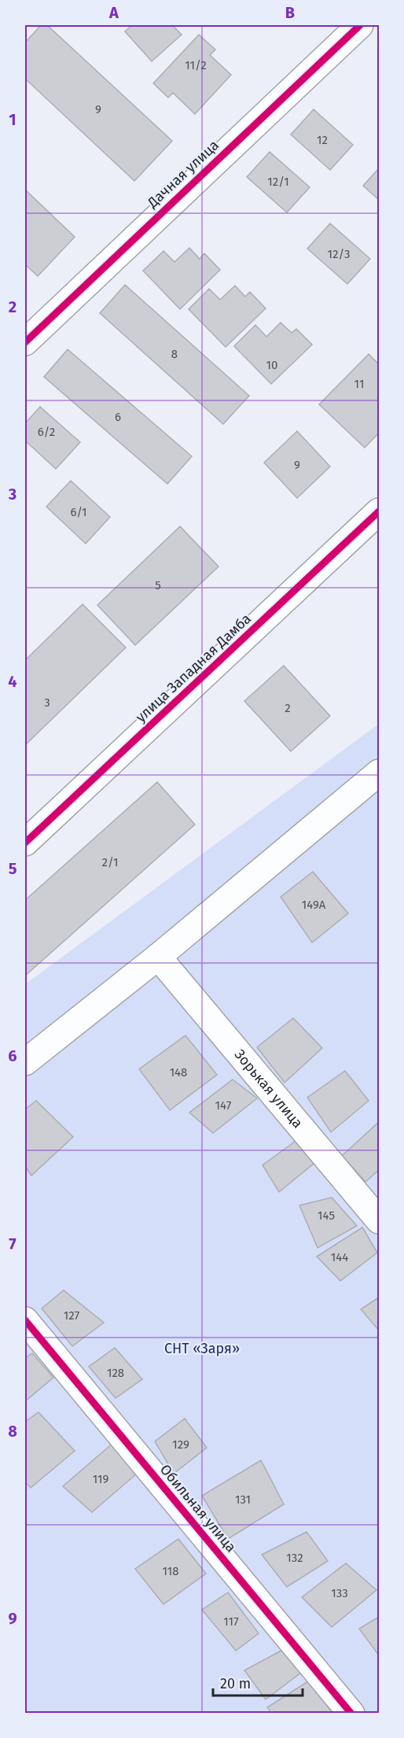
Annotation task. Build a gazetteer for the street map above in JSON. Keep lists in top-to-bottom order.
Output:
{
  "streets": {
    "street": [
      "Дачная улица",
      "улица Западная Дамба",
      "Зорькая улица",
      "Обильная улица"
    ]
  },
  "parks": ["СНТ «Заря»"],
  "house_numbers": [
    "11/2",
    "9",
    "12",
    "12/1",
    "12/3",
    "8",
    "10",
    "11",
    "6",
    "6/2",
    "9",
    "6/1",
    "5",
    "3",
    "2",
    "2/1",
    "149А",
    "148",
    "147",
    "145",
    "144",
    "127",
    "128",
    "129",
    "119",
    "131",
    "132",
    "118",
    "133",
    "117"
  ],
  "scale_bar": "20 m",
  "grid": {
    "columns": ["A", "B"],
    "rows": [
      "1",
      "2",
      "3",
      "4",
      "5",
      "6",
      "7",
      "8",
      "9"
    ]
  }
}
